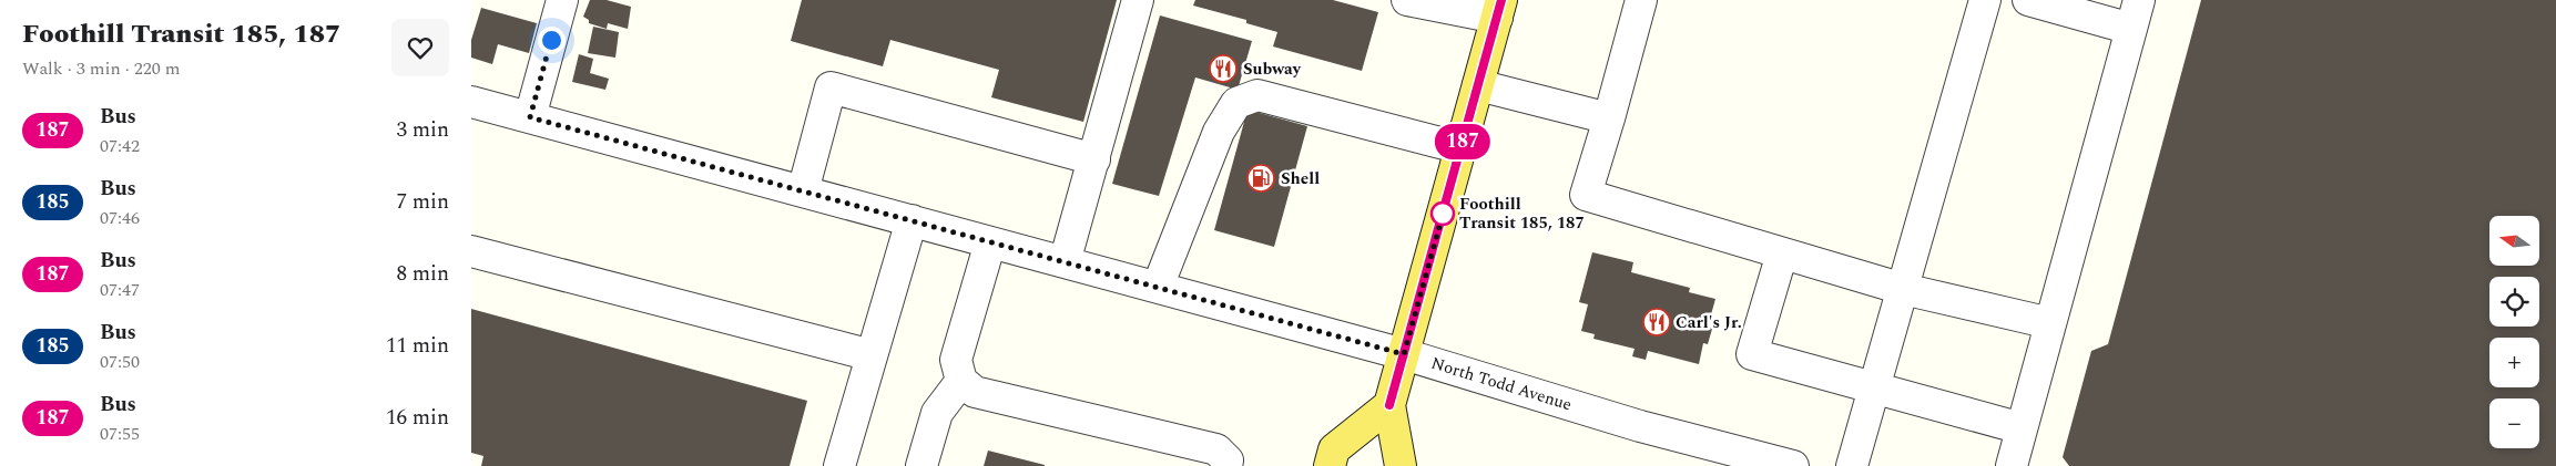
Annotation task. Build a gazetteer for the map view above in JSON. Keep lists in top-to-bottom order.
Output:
{
  "streets": {
    "street": ["North Todd Avenue"]
  },
  "places": {
    "restaurant": ["Subway", "Carl's Jr."],
    "fuel station": ["Shell"],
    "other": ["Foothill Transit 185, 187"]
  },
  "lines": ["bus line 187"],
  "north": "left",
  "page": {
    "heading": ["Foothill Transit 185, 187", "Walk · 3 min · 220 m"],
    "on_map": "187",
    "list": [
      {
        "mark": "187",
        "name": "Bus",
        "note": "07:42",
        "value": "3 min"
      },
      {
        "mark": "185",
        "name": "Bus",
        "note": "07:46",
        "value": "7 min"
      },
      {
        "mark": "187",
        "name": "Bus",
        "note": "07:47",
        "value": "8 min"
      },
      {
        "mark": "185",
        "name": "Bus",
        "note": "07:50",
        "value": "11 min"
      },
      {
        "mark": "187",
        "name": "Bus",
        "note": "07:55",
        "value": "16 min"
      }
    ],
    "map_buttons": ["+", "−"]
  }
}
